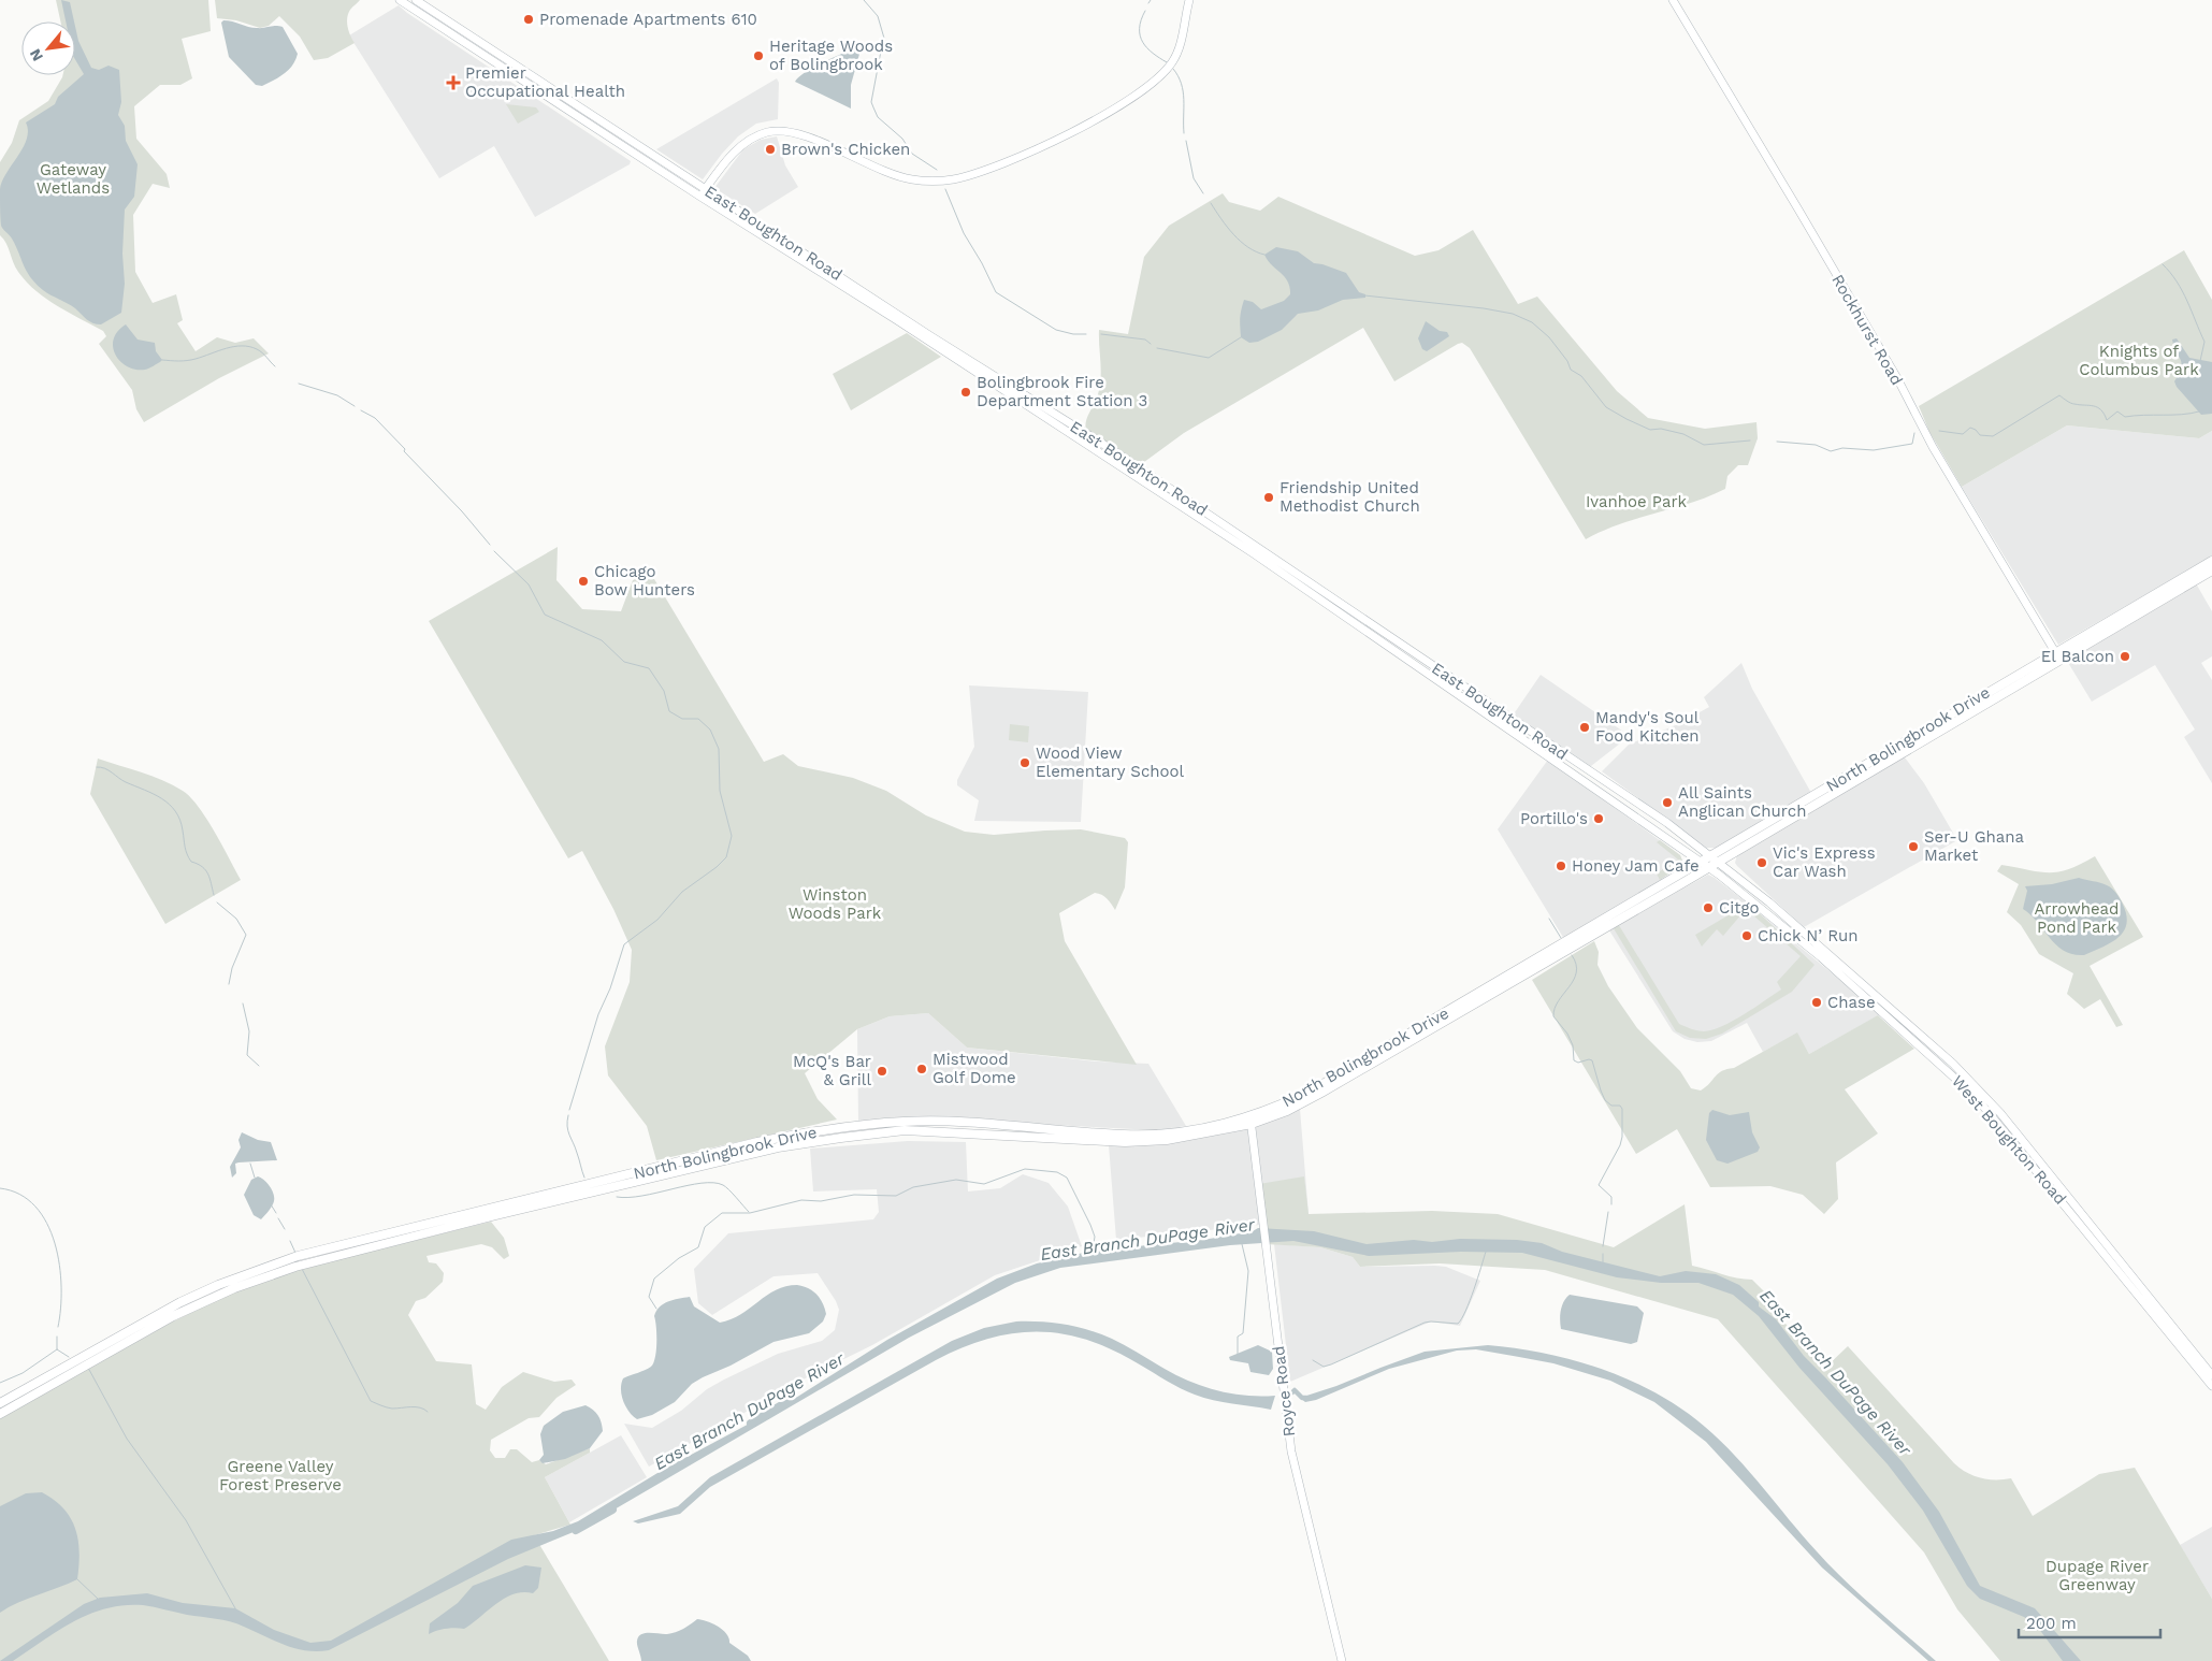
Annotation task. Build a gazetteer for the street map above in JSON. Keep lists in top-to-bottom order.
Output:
{
  "streets": {
    "main road": [
      "East Boughton Road",
      "Rockhurst Road",
      "North Bolingbrook Drive",
      "West Boughton Road",
      "Royce Road"
    ]
  },
  "crossings": [
    ["East Boughton Road", "North Bolingbrook Drive"],
    ["East Boughton Road", "West Boughton Road"],
    ["Rockhurst Road", "North Bolingbrook Drive"],
    ["North Bolingbrook Drive", "West Boughton Road"],
    ["North Bolingbrook Drive", "Royce Road"]
  ],
  "water": ["East Branch DuPage River"],
  "parks": [
    "Gateway Wetlands",
    "Knights of Columbus Park",
    "Ivanhoe Park",
    "Winston Woods Park",
    "Arrowhead Pond Park",
    "Greene Valley Forest Preserve",
    "Dupage River Greenway"
  ],
  "places": {
    "other": [
      "Promenade Apartments 610",
      "Heritage Woods of Bolingbrook",
      "Brown's Chicken",
      "Bolingbrook Fire Department Station 3",
      "Friendship United Methodist Church",
      "Chicago Bow Hunters",
      "El Balcon",
      "Mandy's Soul Food Kitchen",
      "Wood View Elementary School",
      "All Saints Anglican Church",
      "Portillo's",
      "Ser-U Ghana Market",
      "Vic's Express Car Wash",
      "Honey Jam Cafe",
      "Citgo",
      "Chick N’ Run",
      "Chase",
      "Mistwood Golf Dome",
      "McQ's Bar & Grill"
    ],
    "health": ["Premier Occupational Health"]
  },
  "scale_bar": "200 m",
  "north": "bottom left"
}
